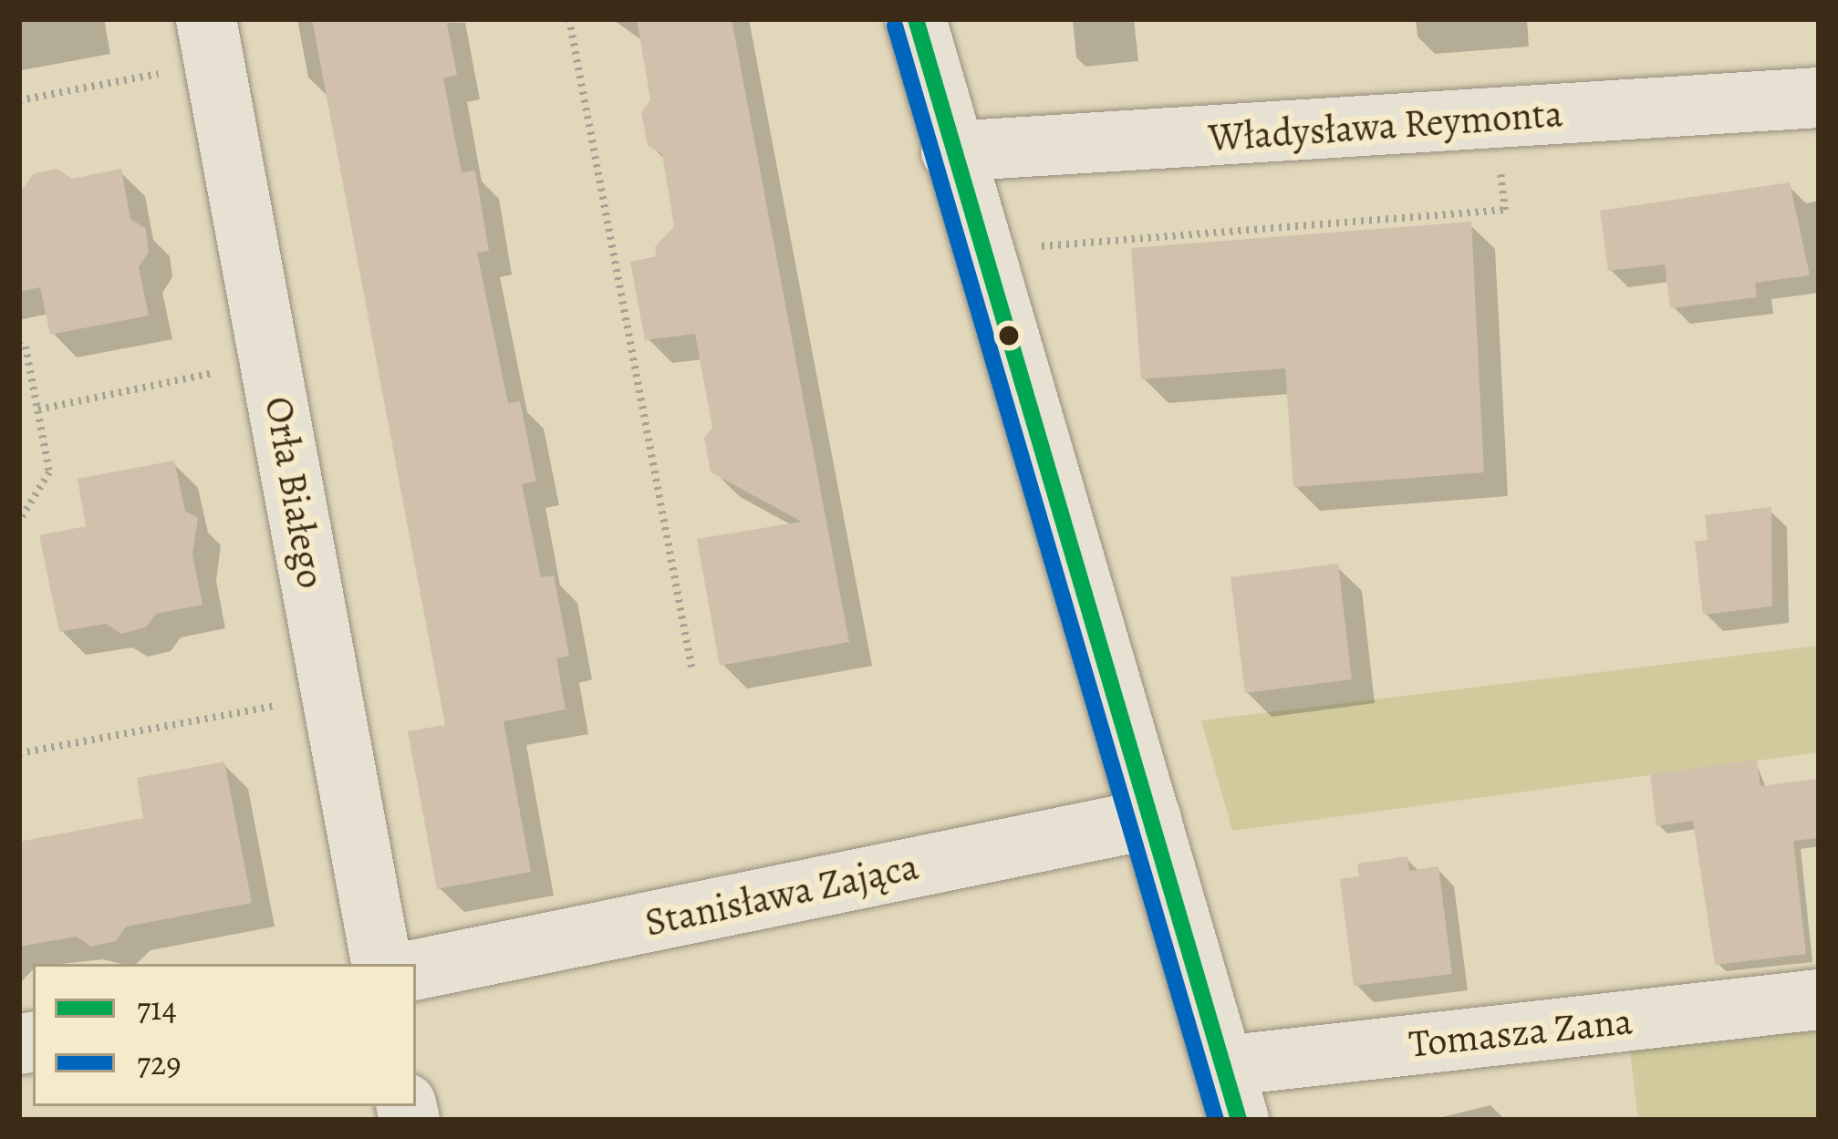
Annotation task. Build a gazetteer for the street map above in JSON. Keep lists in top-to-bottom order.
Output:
{
  "streets": {
    "street": [
      "Władysława Reymonta",
      "Orła Białego",
      "Stanisława Zająca",
      "Tomasza Zana"
    ]
  },
  "lines": ["transit line 714", "transit line 729"],
  "legend": ["714", "729"]
}
